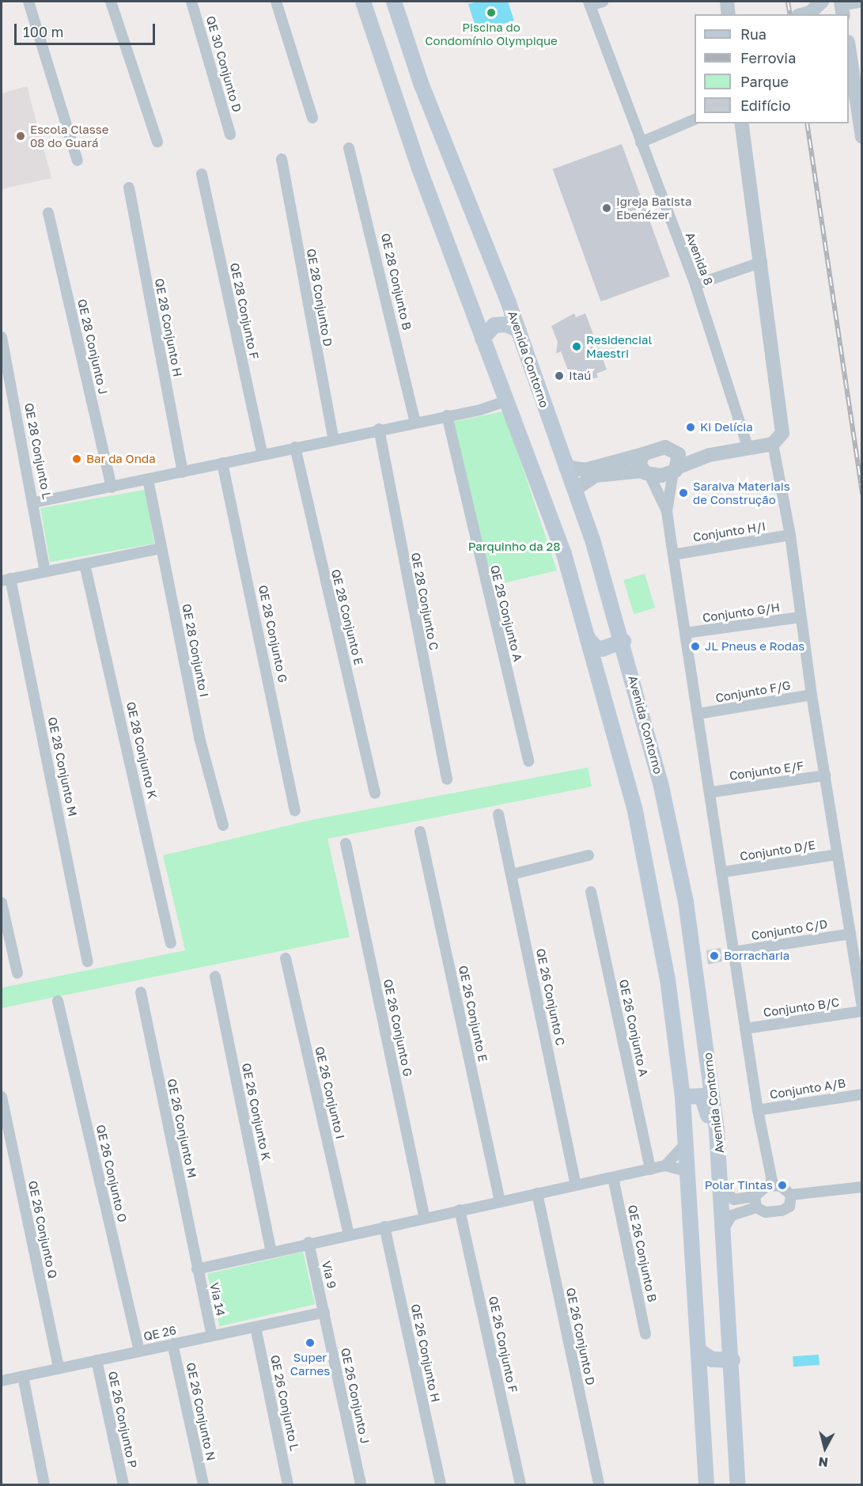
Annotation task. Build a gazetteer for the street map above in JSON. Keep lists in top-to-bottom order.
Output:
{
  "streets": {
    "main road": ["Avenida Contorno"],
    "street": [
      "QE 30 Conjunto D",
      "Avenida 8",
      "QE 28 Conjunto B",
      "QE 28 Conjunto D",
      "QE 28 Conjunto F",
      "QE 28 Conjunto H",
      "QE 28 Conjunto J",
      "QE 28 Conjunto L",
      "Conjunto H/I",
      "QE 28 Conjunto C",
      "Conjunto G/H",
      "QE 28 Conjunto A",
      "QE 28 Conjunto E",
      "QE 28 Conjunto G",
      "QE 28 Conjunto I",
      "Conjunto F/G",
      "QE 28 Conjunto K",
      "QE 28 Conjunto M",
      "Conjunto E/F",
      "Conjunto D/E",
      "Conjunto C/D",
      "QE 26 Conjunto C",
      "Conjunto B/C",
      "QE 26 Conjunto E",
      "QE 26 Conjunto G",
      "QE 26 Conjunto A",
      "Conjunto A/B",
      "QE 26 Conjunto I",
      "QE 26 Conjunto K",
      "QE 26 Conjunto M",
      "QE 26 Conjunto O",
      "QE 26 Conjunto Q",
      "QE 26 Conjunto B",
      "Via 9",
      "Via 14",
      "QE 26",
      "QE 26 Conjunto D",
      "QE 26 Conjunto F",
      "QE 26 Conjunto H",
      "QE 26 Conjunto J",
      "QE 26 Conjunto L",
      "QE 26 Conjunto N",
      "QE 26 Conjunto P"
    ]
  },
  "crossings": [
    ["QE 26 Conjunto M", "Via 14"],
    ["QE 26 Conjunto O", "QE 26"],
    ["QE 26 Conjunto Q", "QE 26"],
    ["Via 9", "QE 26"],
    ["Via 9", "QE 26 Conjunto J"],
    ["Via 14", "QE 26"],
    ["QE 26", "QE 26 Conjunto J"],
    ["QE 26", "QE 26 Conjunto L"],
    ["QE 26", "QE 26 Conjunto N"],
    ["QE 26", "QE 26 Conjunto P"]
  ],
  "parks": ["Parquinho da 28"],
  "places": [
    "Piscina do Condomínio Olympique",
    "Escola Classe 08 do Guará",
    "Igreja Batista Ebenézer",
    "Residencial Maestri",
    "Itaú",
    "Ki Delícia",
    "Bar da Onda",
    "Saraiva Materiais de Construção",
    "JL Pneus e Rodas",
    "Borracharia",
    "Polar Tintas",
    "Super Carnes"
  ],
  "legend": [
    "Rua",
    "Ferrovia",
    "Parque",
    "Edifício"
  ],
  "scale_bar": "100 m",
  "north": "bottom"
}
